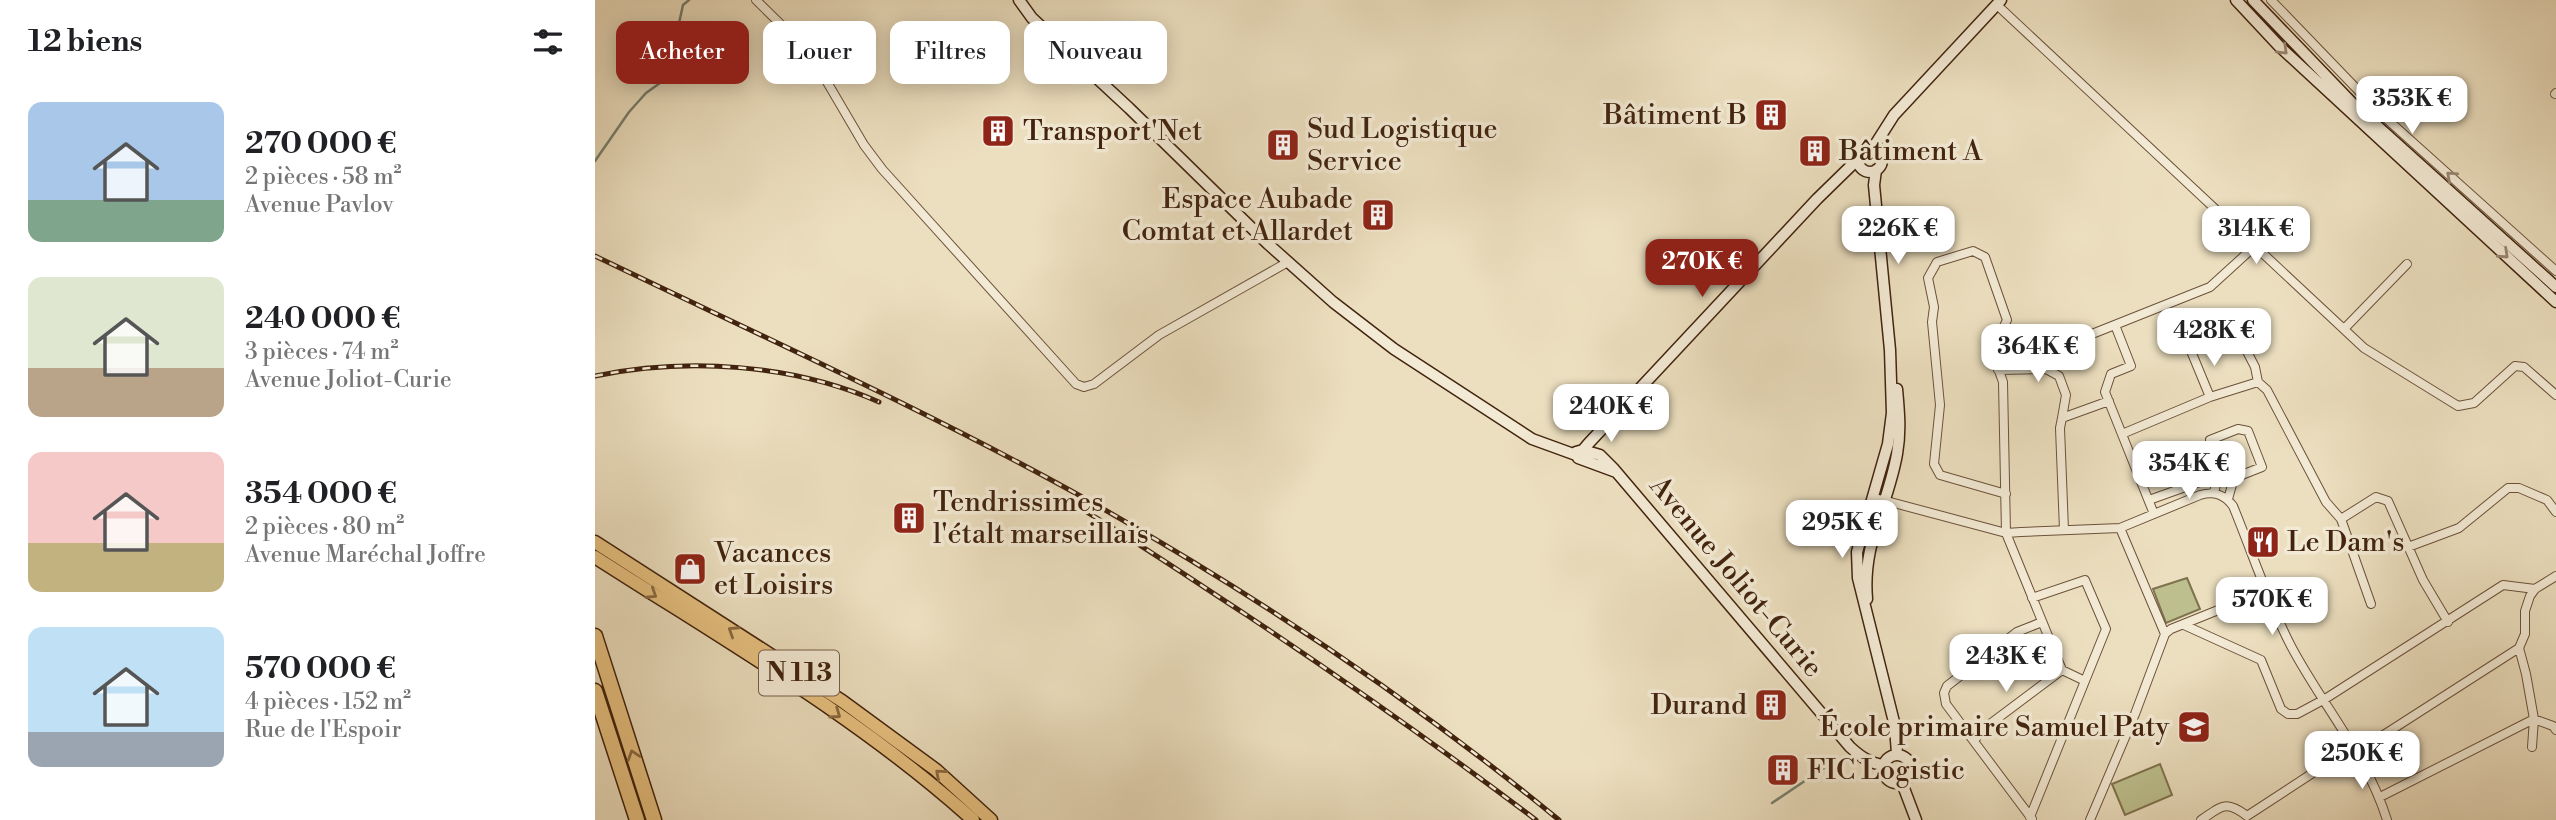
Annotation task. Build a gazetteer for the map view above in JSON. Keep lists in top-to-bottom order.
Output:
{
  "streets": {
    "main road": ["N 113"],
    "street": ["Avenue Joliot-Curie"]
  },
  "places": {
    "building": [
      "Bâtiment B",
      "Transport'Net",
      "Sud Logistique Service",
      "Bâtiment A",
      "Espace Aubade Comtat et Allardet",
      "Tendrissimes l'étalt marseillais",
      "Durand",
      "FIC Logistic"
    ],
    "restaurant": ["Le Dam's"],
    "shop": ["Vacances et Loisirs"],
    "school or university": ["École primaire Samuel Paty"]
  },
  "page": {
    "heading": "12 biens",
    "chip": [
      "Acheter",
      "Louer",
      "Filtres",
      "Nouveau"
    ],
    "price": [
      "353K €",
      "226K €",
      "314K €",
      "270K €",
      "428K €",
      "364K €",
      "240K €",
      "354K €",
      "295K €",
      "570K €",
      "243K €",
      "250K €"
    ],
    "list": [
      {
        "name": "270 000 €",
        "note": "2 pièces · 58 m² · Avenue Pavlov"
      },
      {
        "name": "240 000 €",
        "note": "3 pièces · 74 m² · Avenue Joliot-Curie"
      },
      {
        "name": "354 000 €",
        "note": "2 pièces · 80 m² · Avenue Maréchal Joffre"
      },
      {
        "name": "570 000 €",
        "note": "4 pièces · 152 m² · Rue de l'Espoir"
      }
    ]
  }
}
